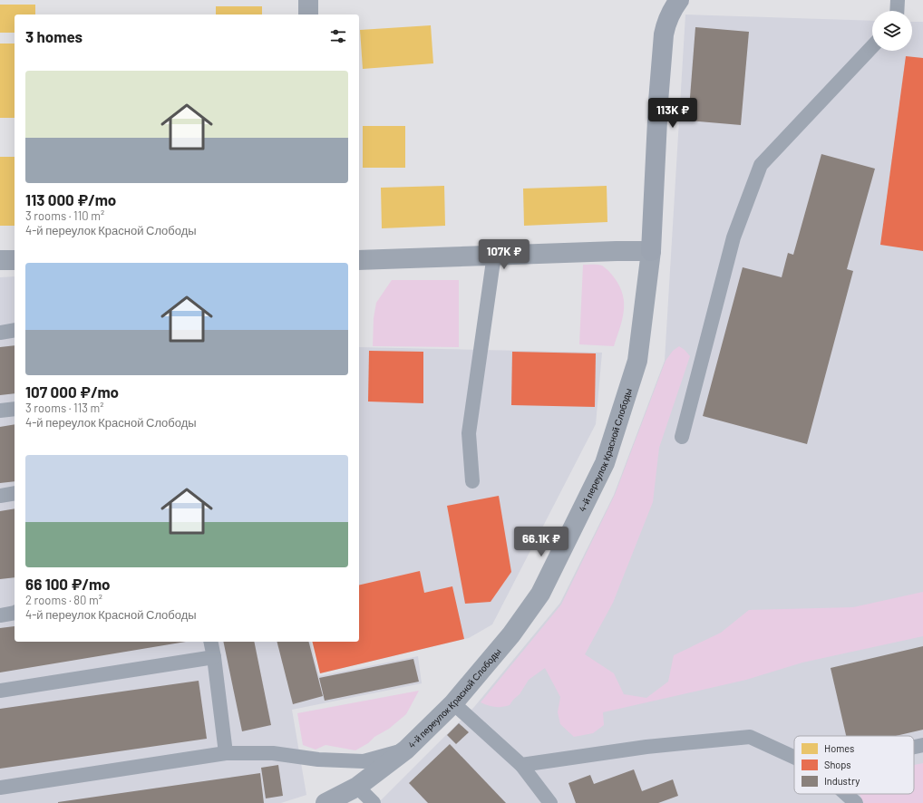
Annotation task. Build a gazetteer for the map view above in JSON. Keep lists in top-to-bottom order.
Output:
{
  "streets": {
    "street": ["4-й переулок Красной Слободы"]
  },
  "legend": ["Homes", "Shops", "Industry"],
  "page": {
    "heading": "3 homes",
    "list": [
      {
        "name": "113 000 ₽/mo",
        "note": "3 rooms · 110 m² · 4-й переулок Красной Слободы"
      },
      {
        "name": "107 000 ₽/mo",
        "note": "3 rooms · 113 m² · 4-й переулок Красной Слободы"
      },
      {
        "name": "66 100 ₽/mo",
        "note": "2 rooms · 80 m² · 4-й переулок Красной Слободы"
      }
    ],
    "price": ["113K ₽", "107K ₽", "66.1K ₽"]
  }
}
